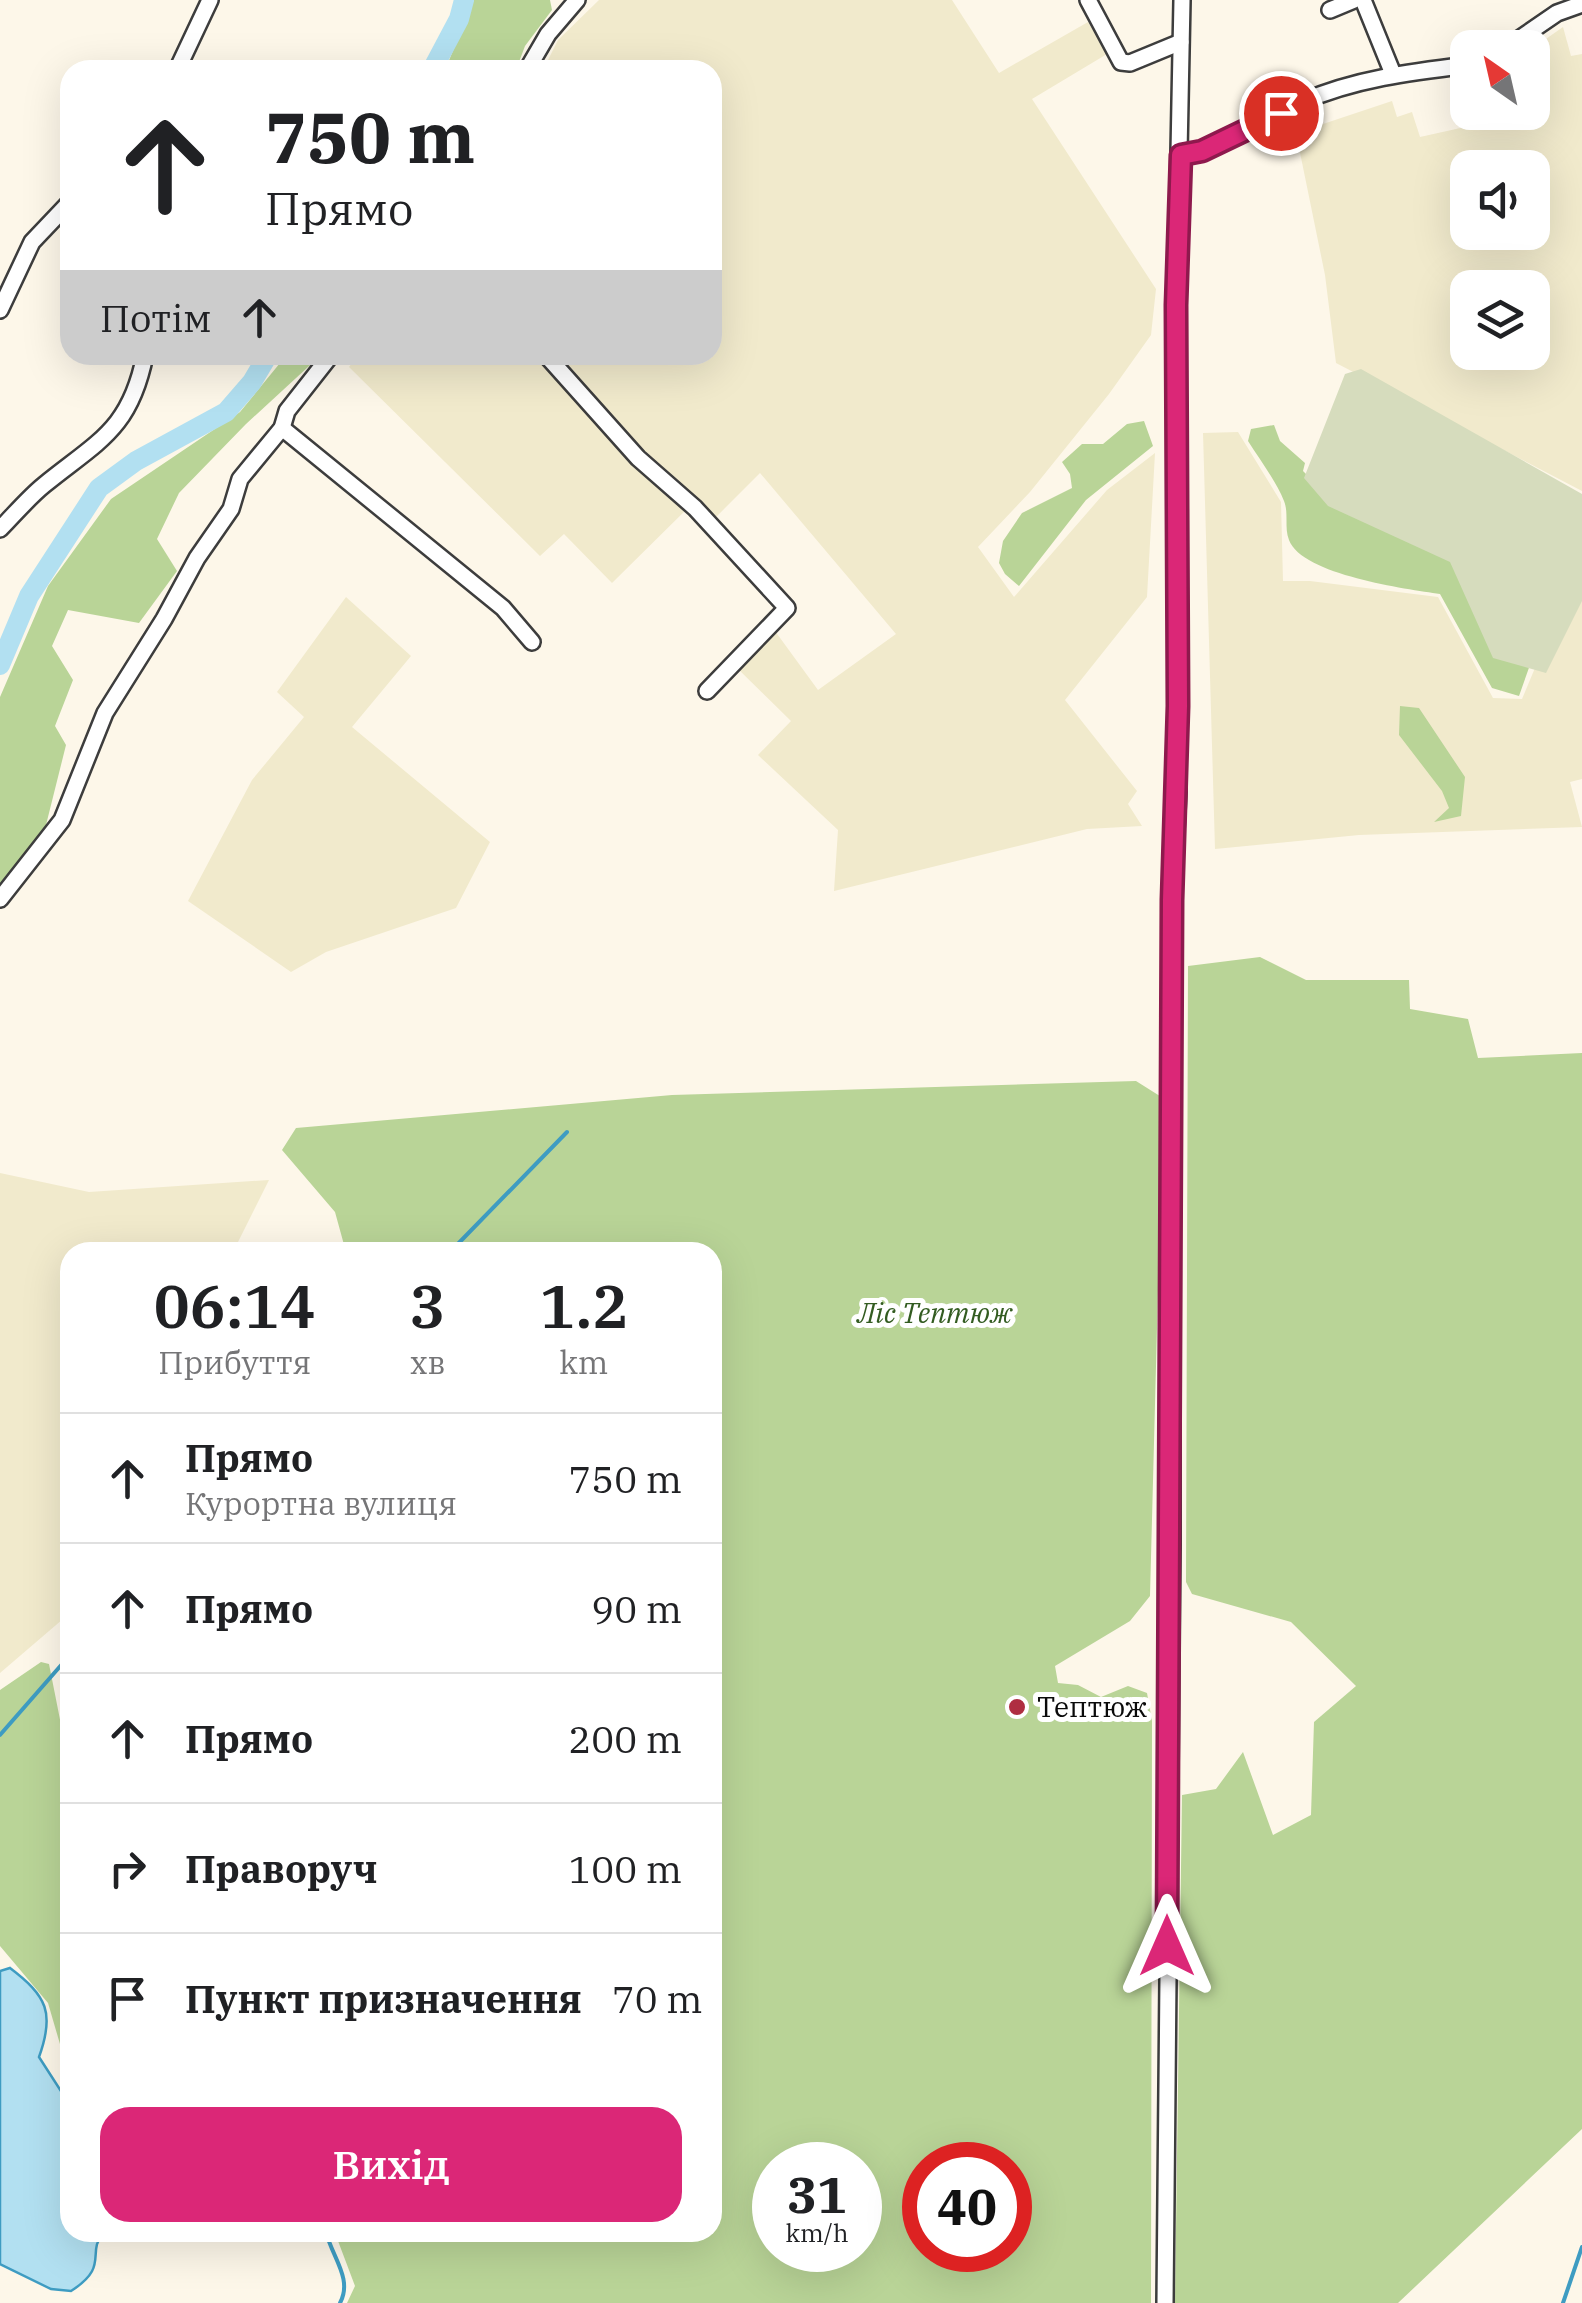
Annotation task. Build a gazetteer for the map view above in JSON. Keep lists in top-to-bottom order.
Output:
{
  "parks": ["Ліс Тептюж"],
  "places": ["Тептюж"],
  "north": "top left",
  "page": {
    "turn": ["750 m", "Прямо"],
    "then": "Потім",
    "eta": [
      "06:14",
      "Прибуття",
      "3",
      "хв",
      "1.2",
      "km"
    ],
    "list": [
      {
        "name": "Прямо",
        "note": "Курортна вулиця",
        "value": "750 m"
      },
      {
        "name": "Прямо",
        "value": "90 m"
      },
      {
        "name": "Прямо",
        "value": "200 m"
      },
      {
        "name": "Праворуч",
        "value": "100 m"
      },
      {
        "name": "Пункт призначення",
        "value": "70 m"
      }
    ],
    "buttons": "Вихід",
    "speed": "31 km/h",
    "limit": "40"
  }
}
